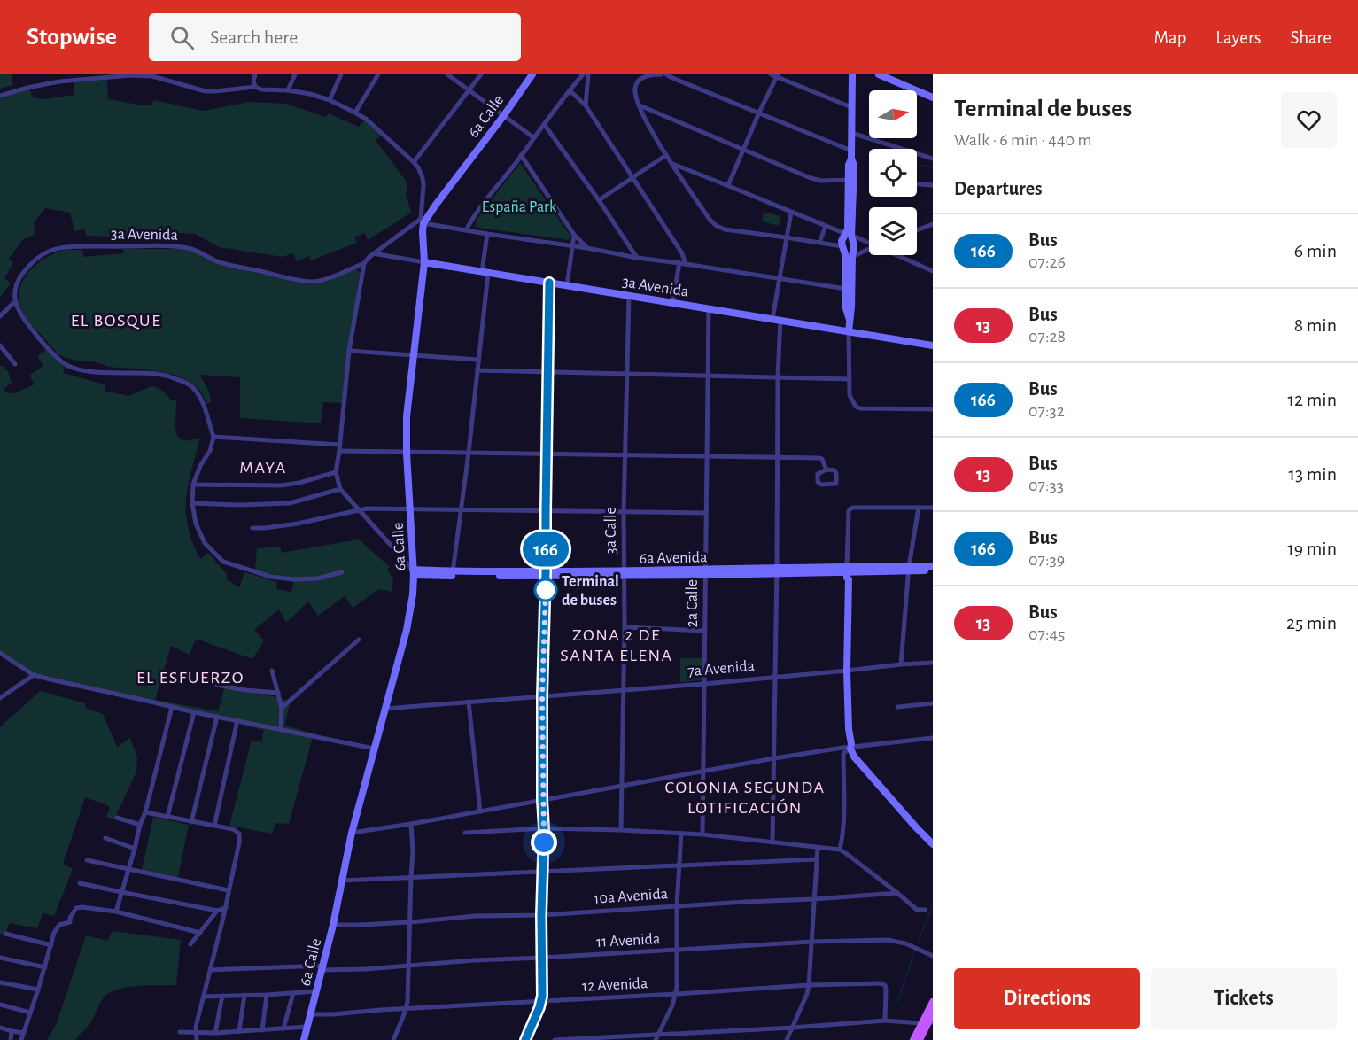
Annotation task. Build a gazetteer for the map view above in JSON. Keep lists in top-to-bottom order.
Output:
{
  "streets": {
    "street": [
      "6a Calle",
      "3a Avenida",
      "3a Calle",
      "6a Avenida",
      "2a Calle",
      "7a Avenida",
      "10a Avenida",
      "11 Avenida",
      "12 Avenida"
    ]
  },
  "crossings": [
    ["6a Calle", "3a Avenida"],
    ["6a Calle", "6a Avenida"],
    ["6a Calle", "7a Avenida"],
    ["6a Calle", "10a Avenida"],
    ["6a Calle", "11 Avenida"],
    ["6a Calle", "12 Avenida"],
    ["3a Avenida", "3a Calle"],
    ["3a Avenida", "2a Calle"],
    ["3a Calle", "6a Avenida"],
    ["3a Calle", "7a Avenida"],
    ["6a Avenida", "2a Calle"],
    ["2a Calle", "7a Avenida"]
  ],
  "districts": [
    "EL BOSQUE",
    "MAYA",
    "ZONA 2 DE SANTA ELENA",
    "EL ESFUERZO",
    "COLONIA SEGUNDA LOTIFICACIÓN"
  ],
  "parks": ["España Park"],
  "places": ["Terminal de buses"],
  "lines": ["bus line 166"],
  "north": "right",
  "page": {
    "header": "Stopwise",
    "search": "Search here",
    "nav": ["Map", "Layers", "Share"],
    "on_map": "166",
    "heading": [
      ["Terminal de buses", "Walk · 6 min · 440 m"],
      "Departures"
    ],
    "list": [
      {
        "mark": "166",
        "name": "Bus",
        "note": "07:26",
        "value": "6 min"
      },
      {
        "mark": "13",
        "name": "Bus",
        "note": "07:28",
        "value": "8 min"
      },
      {
        "mark": "166",
        "name": "Bus",
        "note": "07:32",
        "value": "12 min"
      },
      {
        "mark": "13",
        "name": "Bus",
        "note": "07:33",
        "value": "13 min"
      },
      {
        "mark": "166",
        "name": "Bus",
        "note": "07:39",
        "value": "19 min"
      },
      {
        "mark": "13",
        "name": "Bus",
        "note": "07:45",
        "value": "25 min"
      }
    ],
    "buttons": ["Directions", "Tickets"]
  }
}
